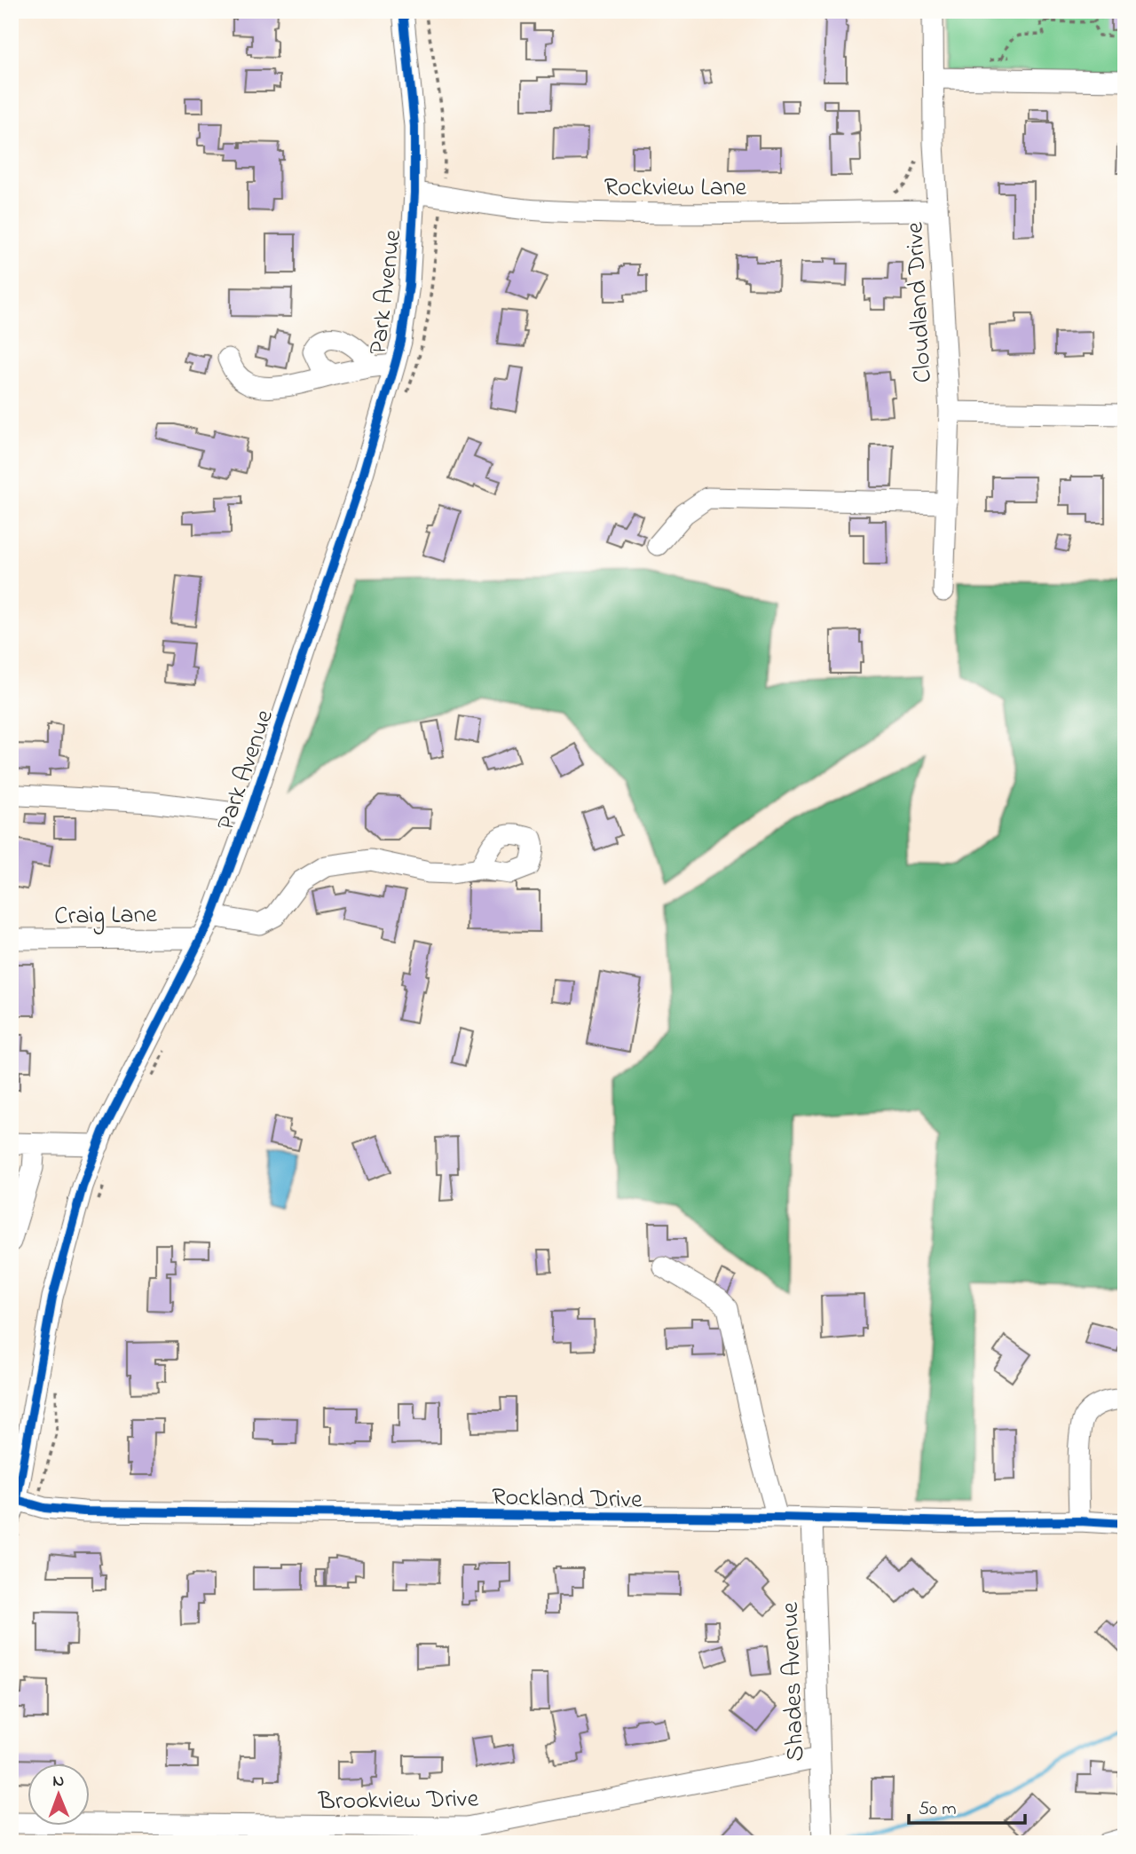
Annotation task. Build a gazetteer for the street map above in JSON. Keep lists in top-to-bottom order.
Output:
{
  "streets": {
    "street": [
      "Rockview Lane",
      "Park Avenue",
      "Cloudland Drive",
      "Craig Lane",
      "Rockland Drive",
      "Shades Avenue",
      "Brookview Drive"
    ]
  },
  "crossings": [
    ["Rockview Lane", "Park Avenue"],
    ["Rockview Lane", "Cloudland Drive"],
    ["Park Avenue", "Craig Lane"],
    ["Park Avenue", "Rockland Drive"],
    ["Rockland Drive", "Shades Avenue"],
    ["Shades Avenue", "Brookview Drive"]
  ],
  "scale_bar": "50 m",
  "north": "top"
}
